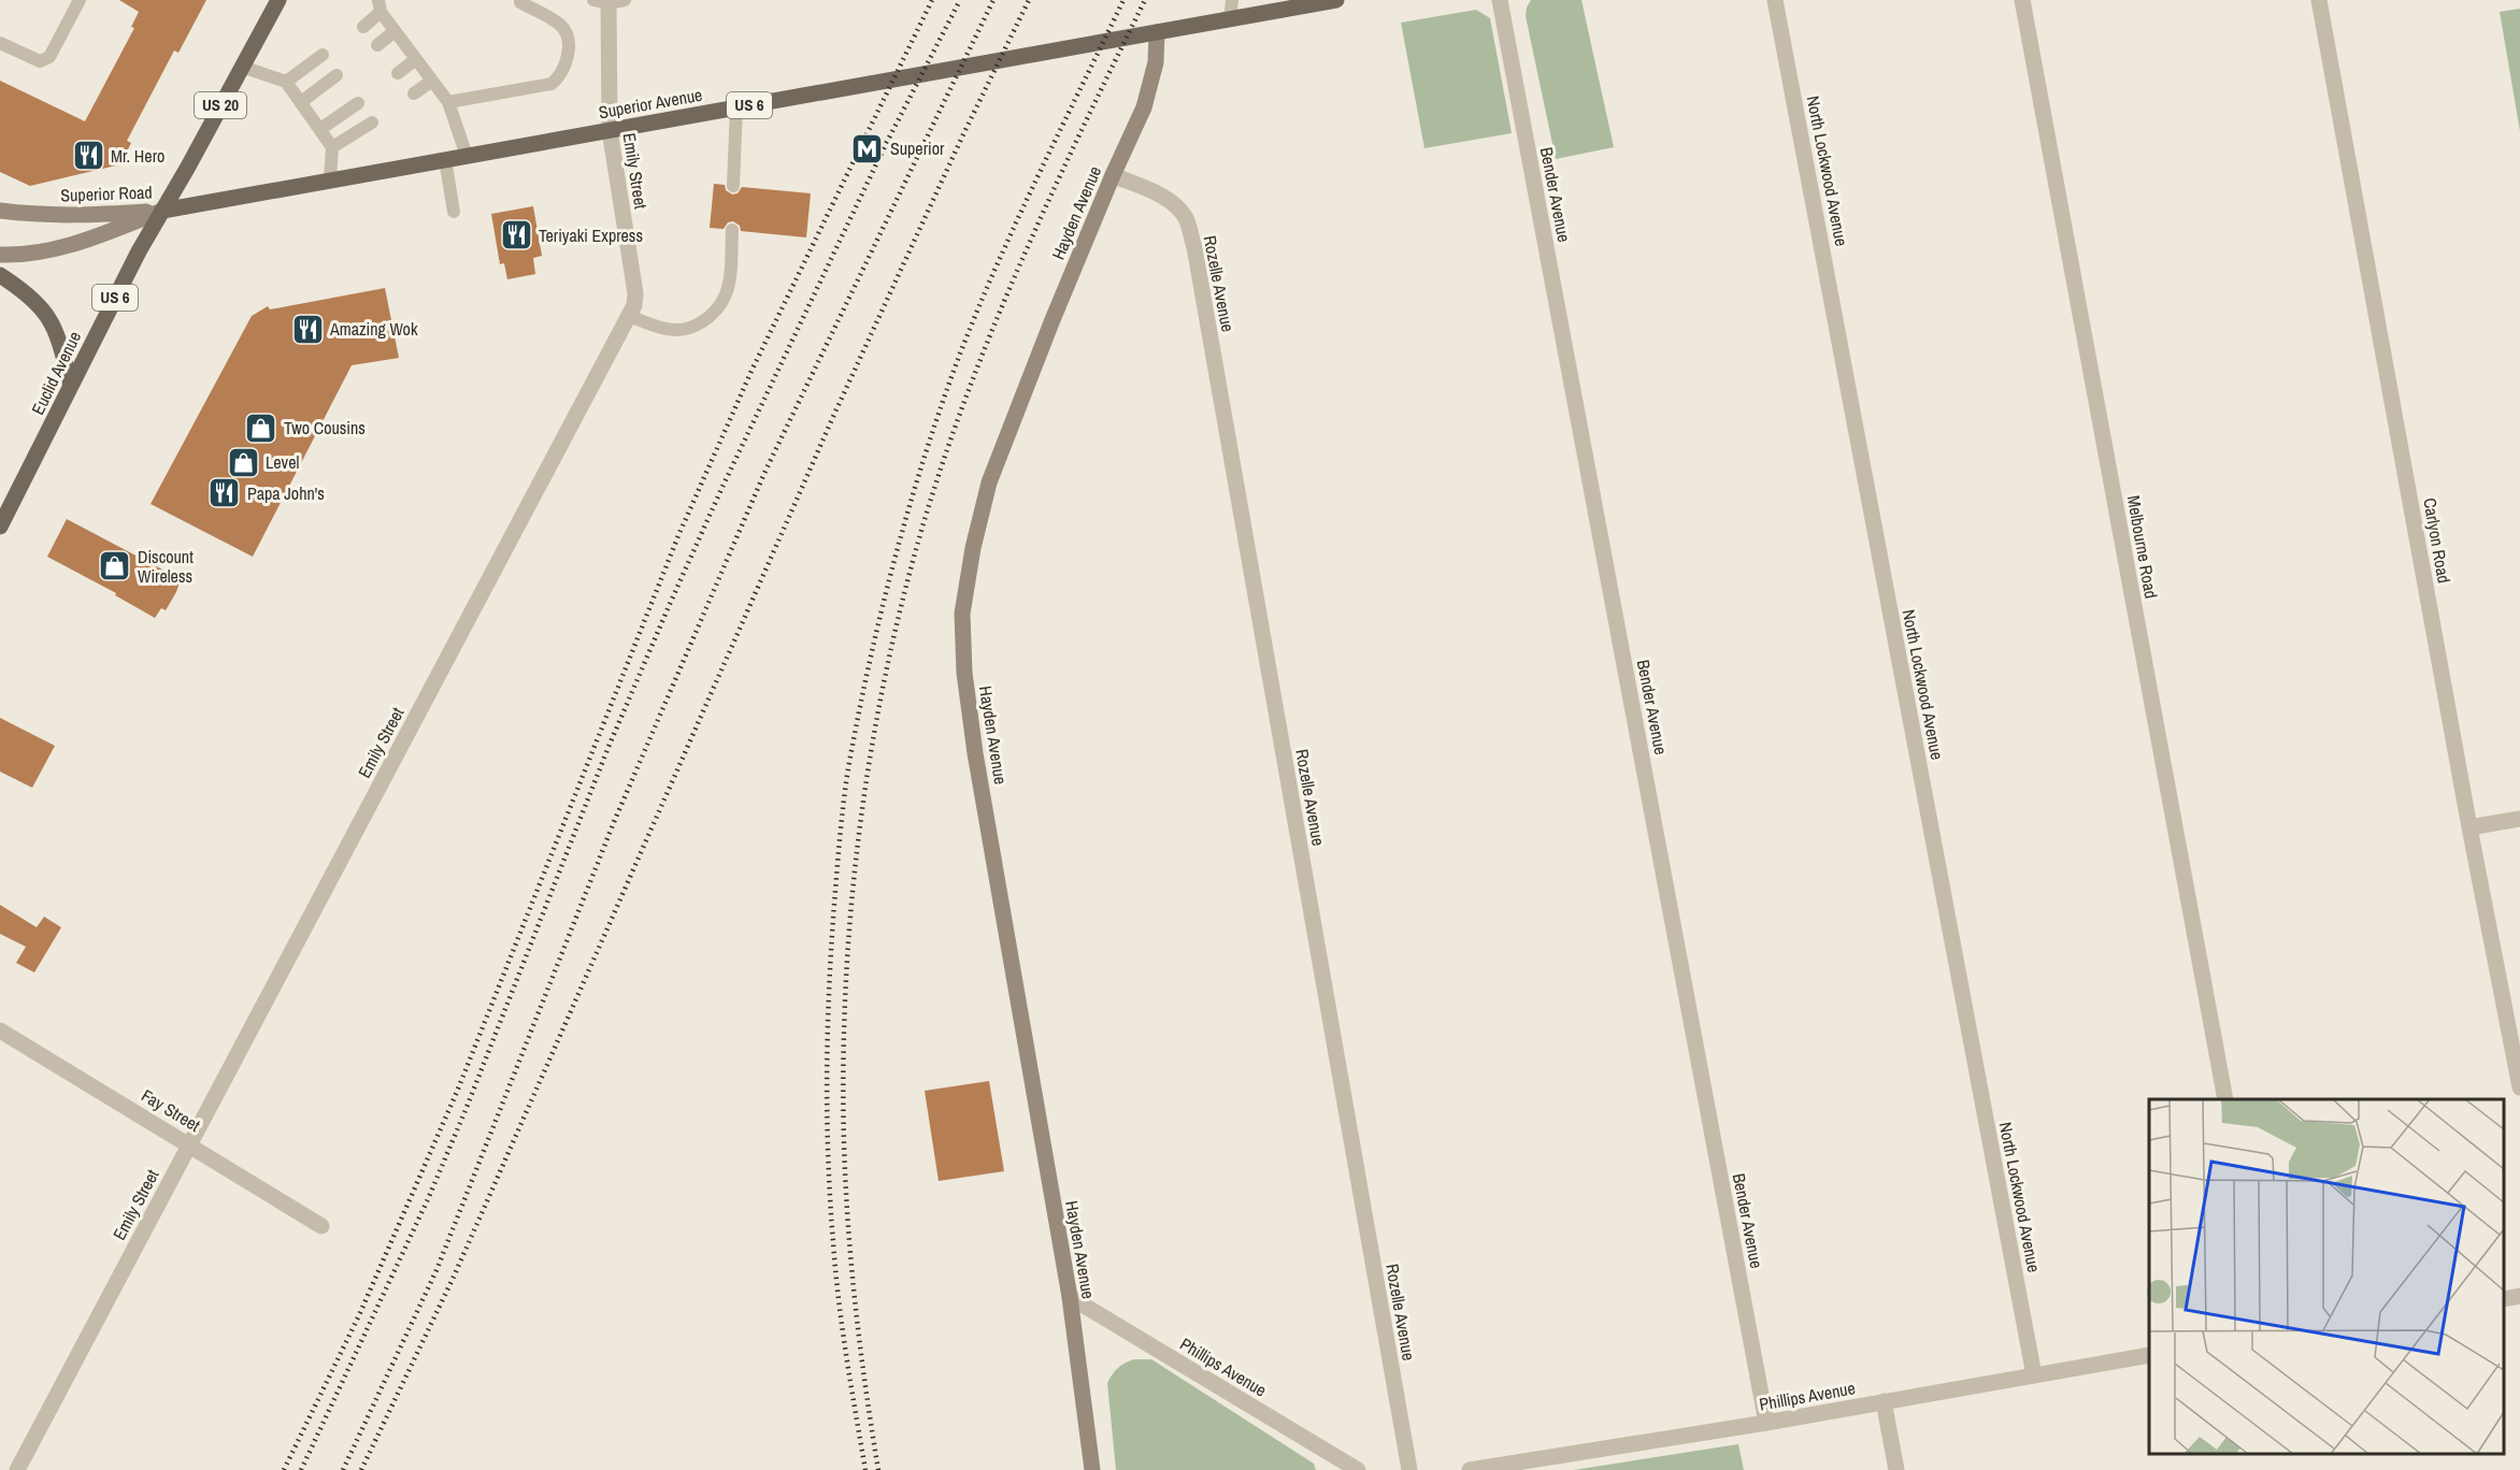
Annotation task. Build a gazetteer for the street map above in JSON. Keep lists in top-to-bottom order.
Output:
{
  "streets": {
    "main road": [
      "Superior Avenue",
      "US 20",
      "US 6",
      "Euclid Avenue"
    ],
    "street": [
      "Emily Street",
      "North Lockwood Avenue",
      "Superior Road",
      "Bender Avenue",
      "Hayden Avenue",
      "Rozelle Avenue",
      "Carlyon Road",
      "Melbourne Road",
      "Fay Street",
      "Phillips Avenue"
    ]
  },
  "crossings": [
    ["Superior Avenue", "Emily Street"],
    ["Superior Avenue", "Superior Road"],
    ["Superior Avenue", "Hayden Avenue"],
    ["Superior Avenue", "Euclid Avenue"],
    ["Emily Street", "Fay Street"],
    ["North Lockwood Avenue", "Phillips Avenue"],
    ["Superior Road", "Euclid Avenue"],
    ["Bender Avenue", "Phillips Avenue"],
    ["Hayden Avenue", "Rozelle Avenue"],
    ["Hayden Avenue", "Phillips Avenue"]
  ],
  "places": {
    "metro station": ["Superior"],
    "restaurant": [
      "Mr. Hero",
      "Teriyaki Express",
      "Amazing Wok",
      "Papa John's"
    ],
    "shop": ["Two Cousins", "Level", "Discount Wireless"]
  }
}
